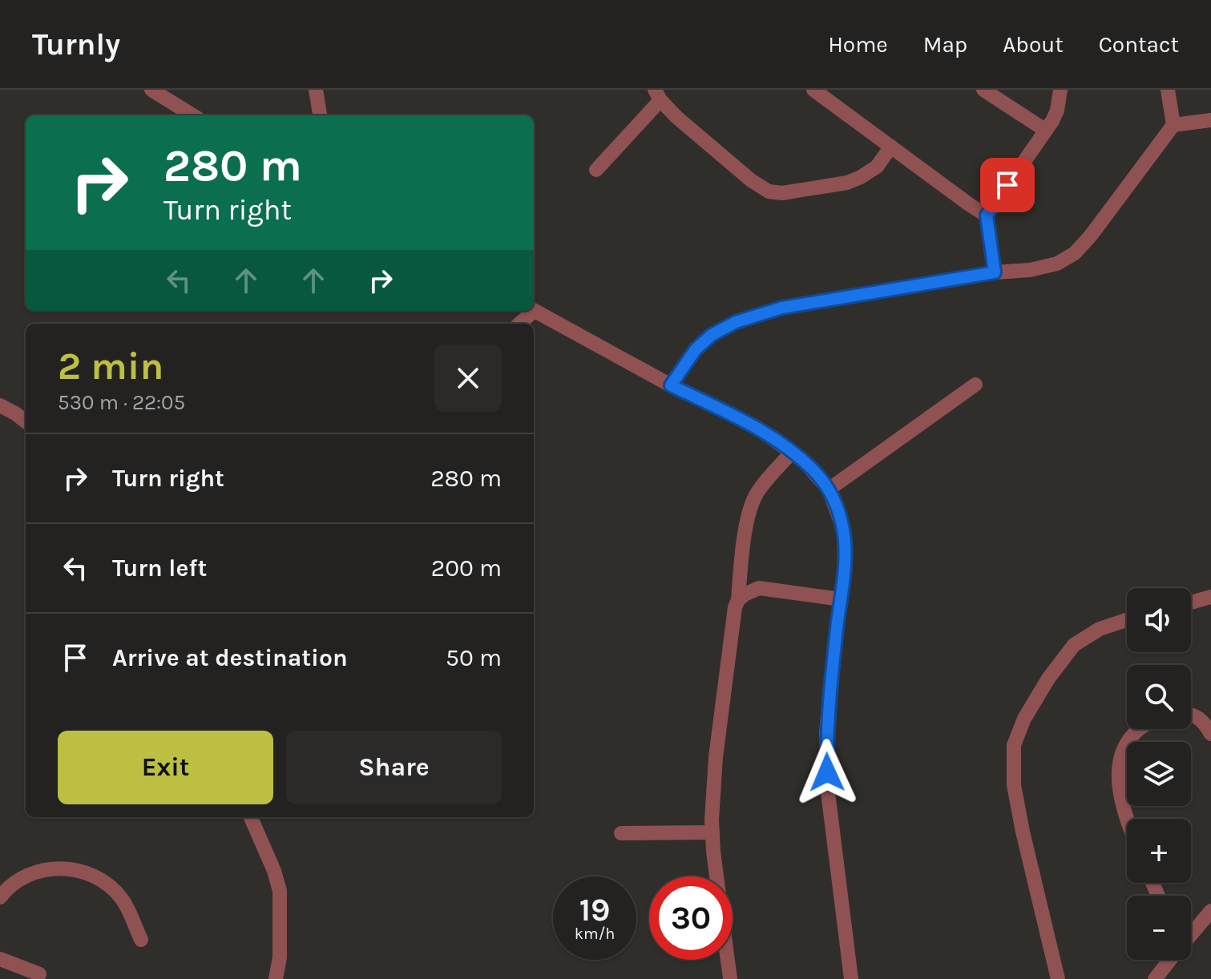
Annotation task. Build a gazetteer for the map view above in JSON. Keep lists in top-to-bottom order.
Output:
{
  "page": {
    "header": "Turnly",
    "nav": [
      "Home",
      "Map",
      "About",
      "Contact"
    ],
    "turn": ["280 m", "Turn right"],
    "heading": ["2 min", "530 m · 22:05"],
    "list": [
      {
        "name": "Turn right",
        "value": "280 m"
      },
      {
        "name": "Turn left",
        "value": "200 m"
      },
      {
        "name": "Arrive at destination",
        "value": "50 m"
      }
    ],
    "map_buttons": ["+", "−"],
    "buttons": ["Exit", "Share"],
    "speed": "19 km/h",
    "limit": "30"
  }
}
